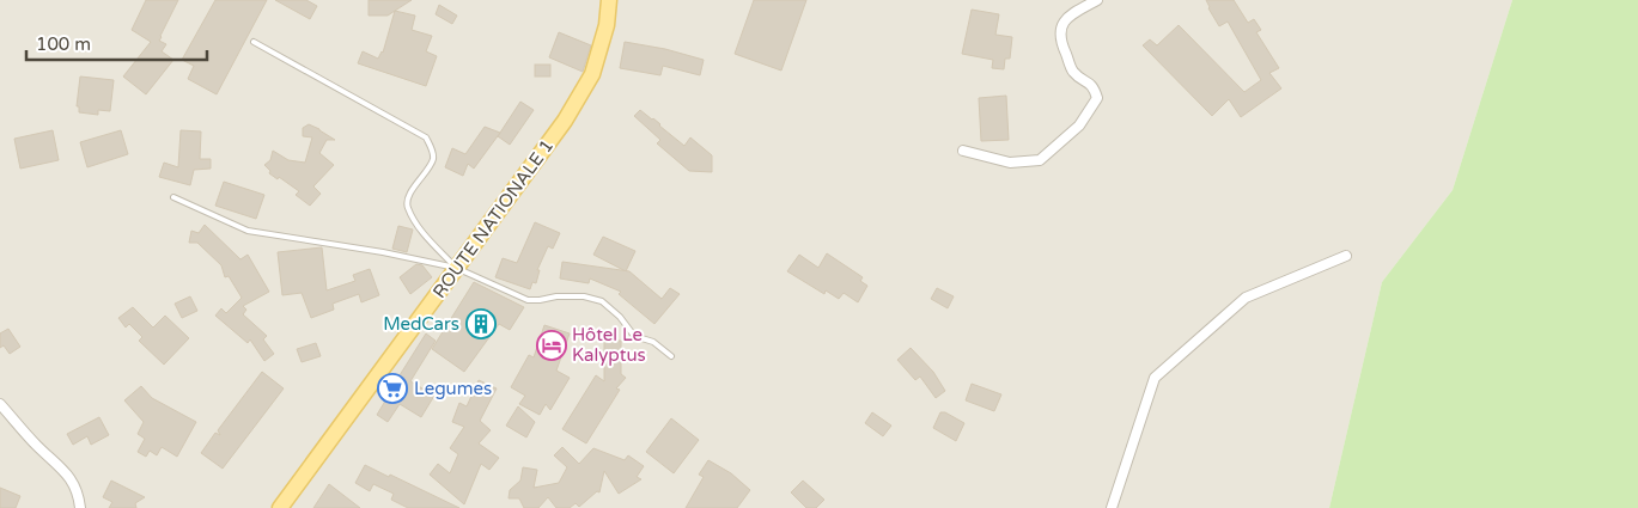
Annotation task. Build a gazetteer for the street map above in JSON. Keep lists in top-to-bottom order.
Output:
{
  "streets": {
    "main road": ["ROUTE NATIONALE 1"]
  },
  "places": {
    "building": ["MedCars"],
    "hotel": ["Hôtel Le Kalyptus"],
    "supermarket": ["Legumes"]
  },
  "scale_bar": "100 m"
}
